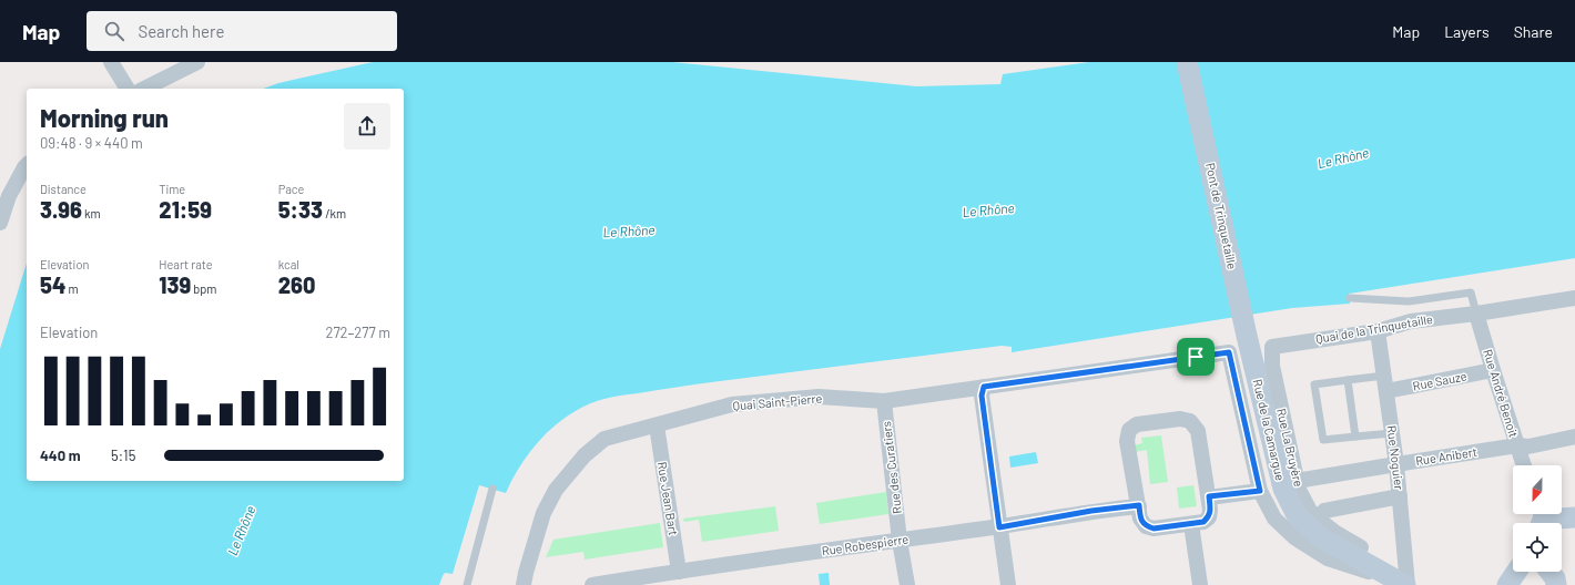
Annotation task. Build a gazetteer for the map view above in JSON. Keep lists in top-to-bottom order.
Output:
{
  "streets": {
    "main road": ["Pont de Trinquetaille", "Rue de la Camargue"],
    "street": [
      "Quai de la Trinquetaille",
      "Rue Sauze",
      "Rue André Benoit",
      "Quai Saint-Pierre",
      "Rue La Bruyère",
      "Rue Anibert",
      "Rue Noguier",
      "Rue des Curatiers",
      "Rue Jean Bart",
      "Rue Robespierre"
    ]
  },
  "crossings": [
    ["Pont de Trinquetaille", "Rue de la Camargue"],
    ["Quai de la Trinquetaille", "Rue André Benoit"],
    ["Quai de la Trinquetaille", "Rue La Bruyère"],
    ["Quai de la Trinquetaille", "Rue Noguier"],
    ["Rue Sauze", "Rue André Benoit"],
    ["Rue Sauze", "Rue Noguier"],
    ["Rue André Benoit", "Rue Anibert"],
    ["Quai Saint-Pierre", "Rue des Curatiers"],
    ["Quai Saint-Pierre", "Rue Jean Bart"],
    ["Rue de la Camargue", "Rue Noguier"],
    ["Rue La Bruyère", "Rue Anibert"],
    ["Rue Anibert", "Rue Noguier"],
    ["Rue des Curatiers", "Rue Robespierre"],
    ["Rue Jean Bart", "Rue Robespierre"]
  ],
  "water": ["Le Rhône"],
  "north": "bottom",
  "page": {
    "header": "Map",
    "search": "Search here",
    "nav": ["Map", "Layers", "Share"],
    "heading": ["Morning run", "09:48 · 9 × 440 m"],
    "stats": [
      ["Distance", "3.96 km"],
      ["Time", "21:59"],
      ["Pace", "5:33 /km"],
      ["Elevation", "54 m"],
      ["Heart rate", "139 bpm"],
      ["kcal", "260"]
    ],
    "chart": ["Elevation", "272–277 m"],
    "list": [
      {
        "name": "440 m",
        "note": "5:15"
      }
    ]
  }
}
